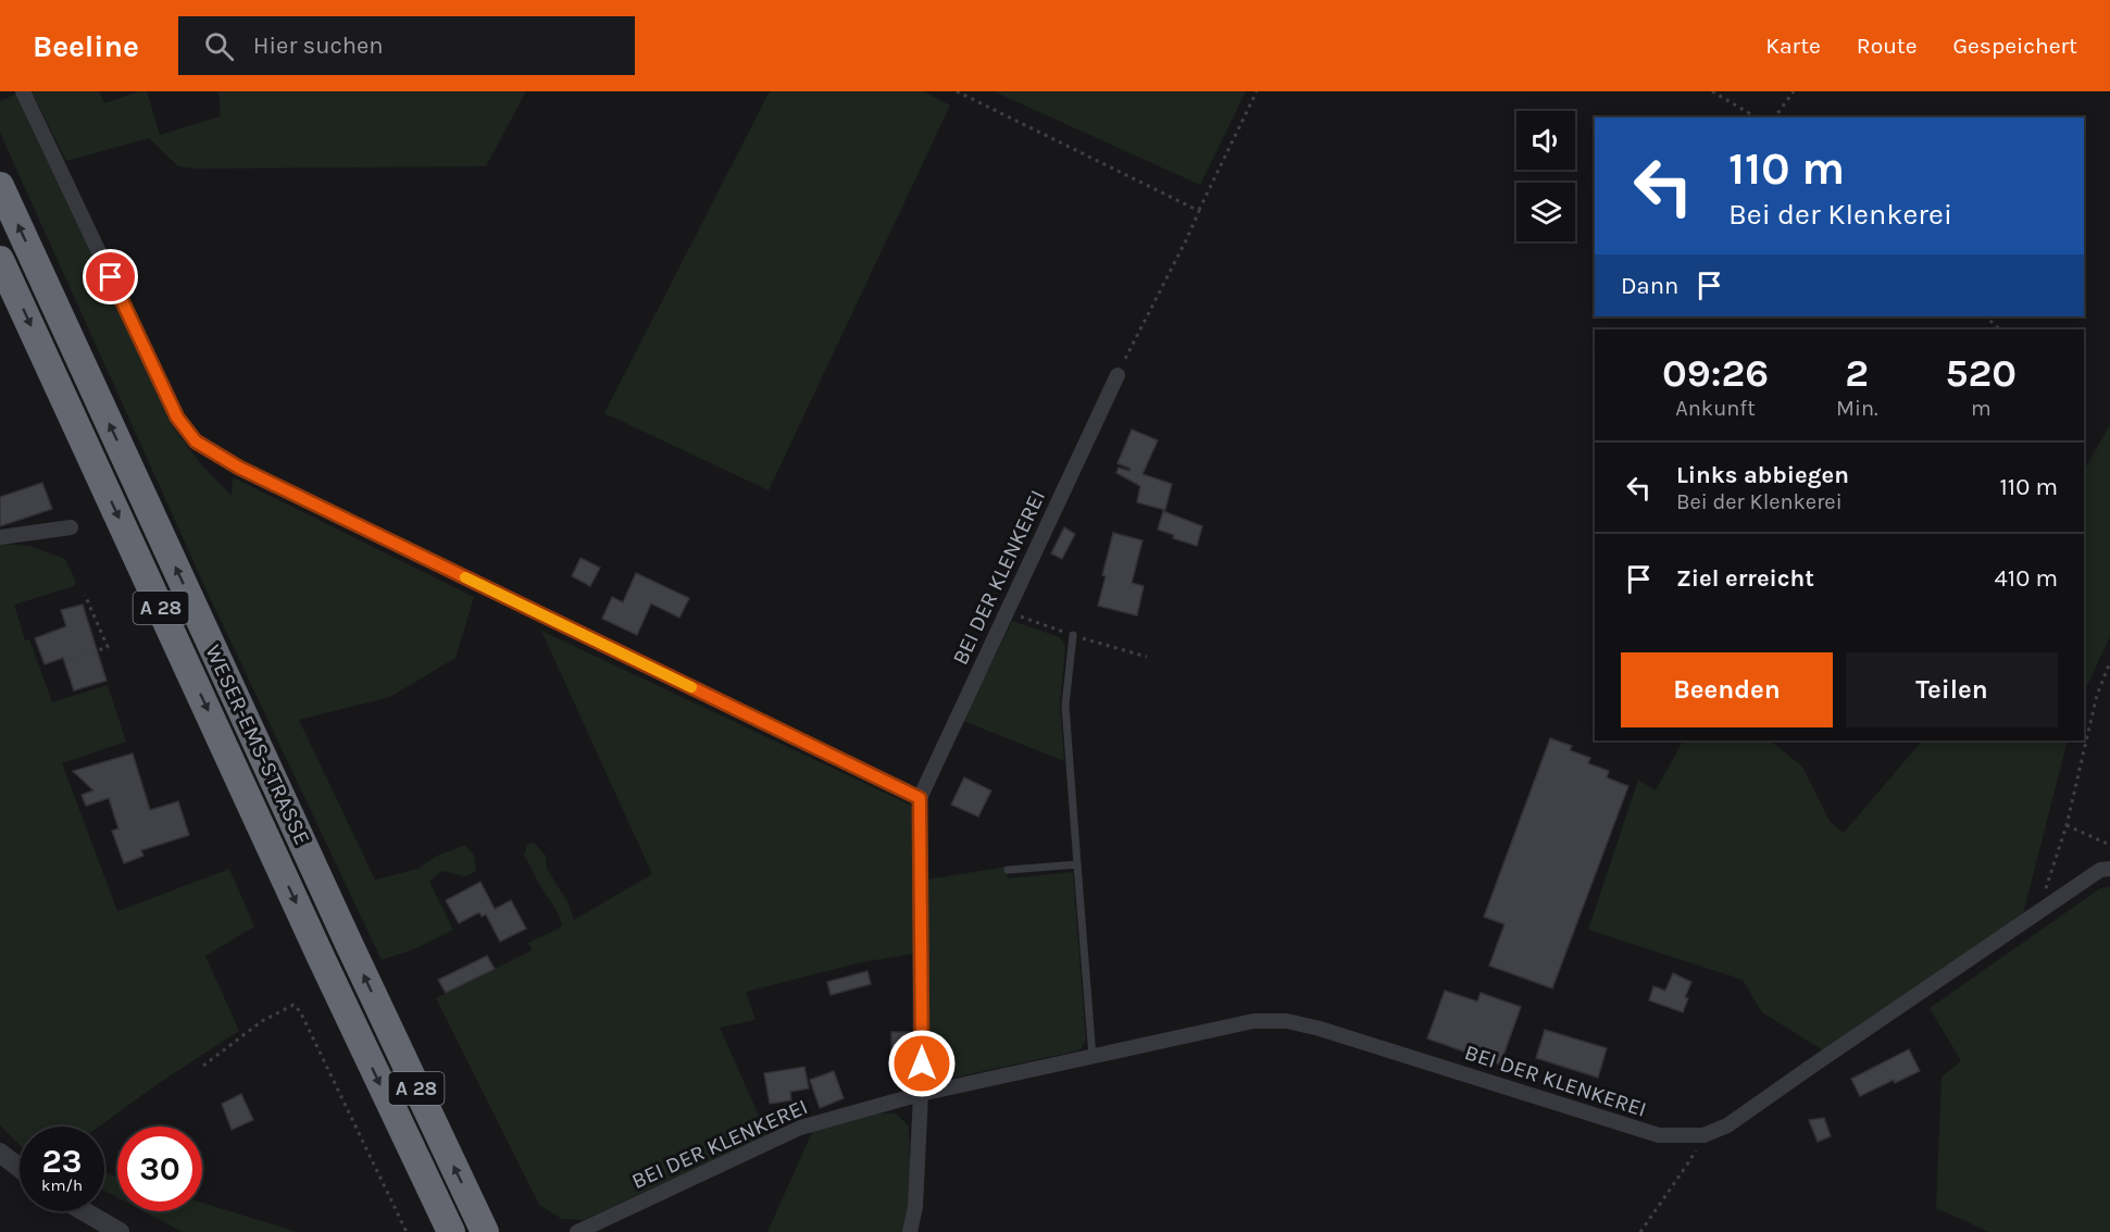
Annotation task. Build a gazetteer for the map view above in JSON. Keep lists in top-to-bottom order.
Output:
{
  "streets": {
    "highway": ["A 28", "WESER-EMS-STRASSE"],
    "street": ["BEI DER KLENKEREI"]
  },
  "page": {
    "header": "Beeline",
    "search": "Hier suchen",
    "nav": ["Karte", "Route", "Gespeichert"],
    "turn": ["110 m", "Bei der Klenkerei"],
    "then": "Dann",
    "eta": [
      "09:26",
      "Ankunft",
      "2",
      "Min.",
      "520",
      "m"
    ],
    "list": [
      {
        "name": "Links abbiegen",
        "note": "Bei der Klenkerei",
        "value": "110 m"
      },
      {
        "name": "Ziel erreicht",
        "value": "410 m"
      }
    ],
    "buttons": ["Beenden", "Teilen"],
    "speed": "23 km/h",
    "limit": "30"
  }
}
